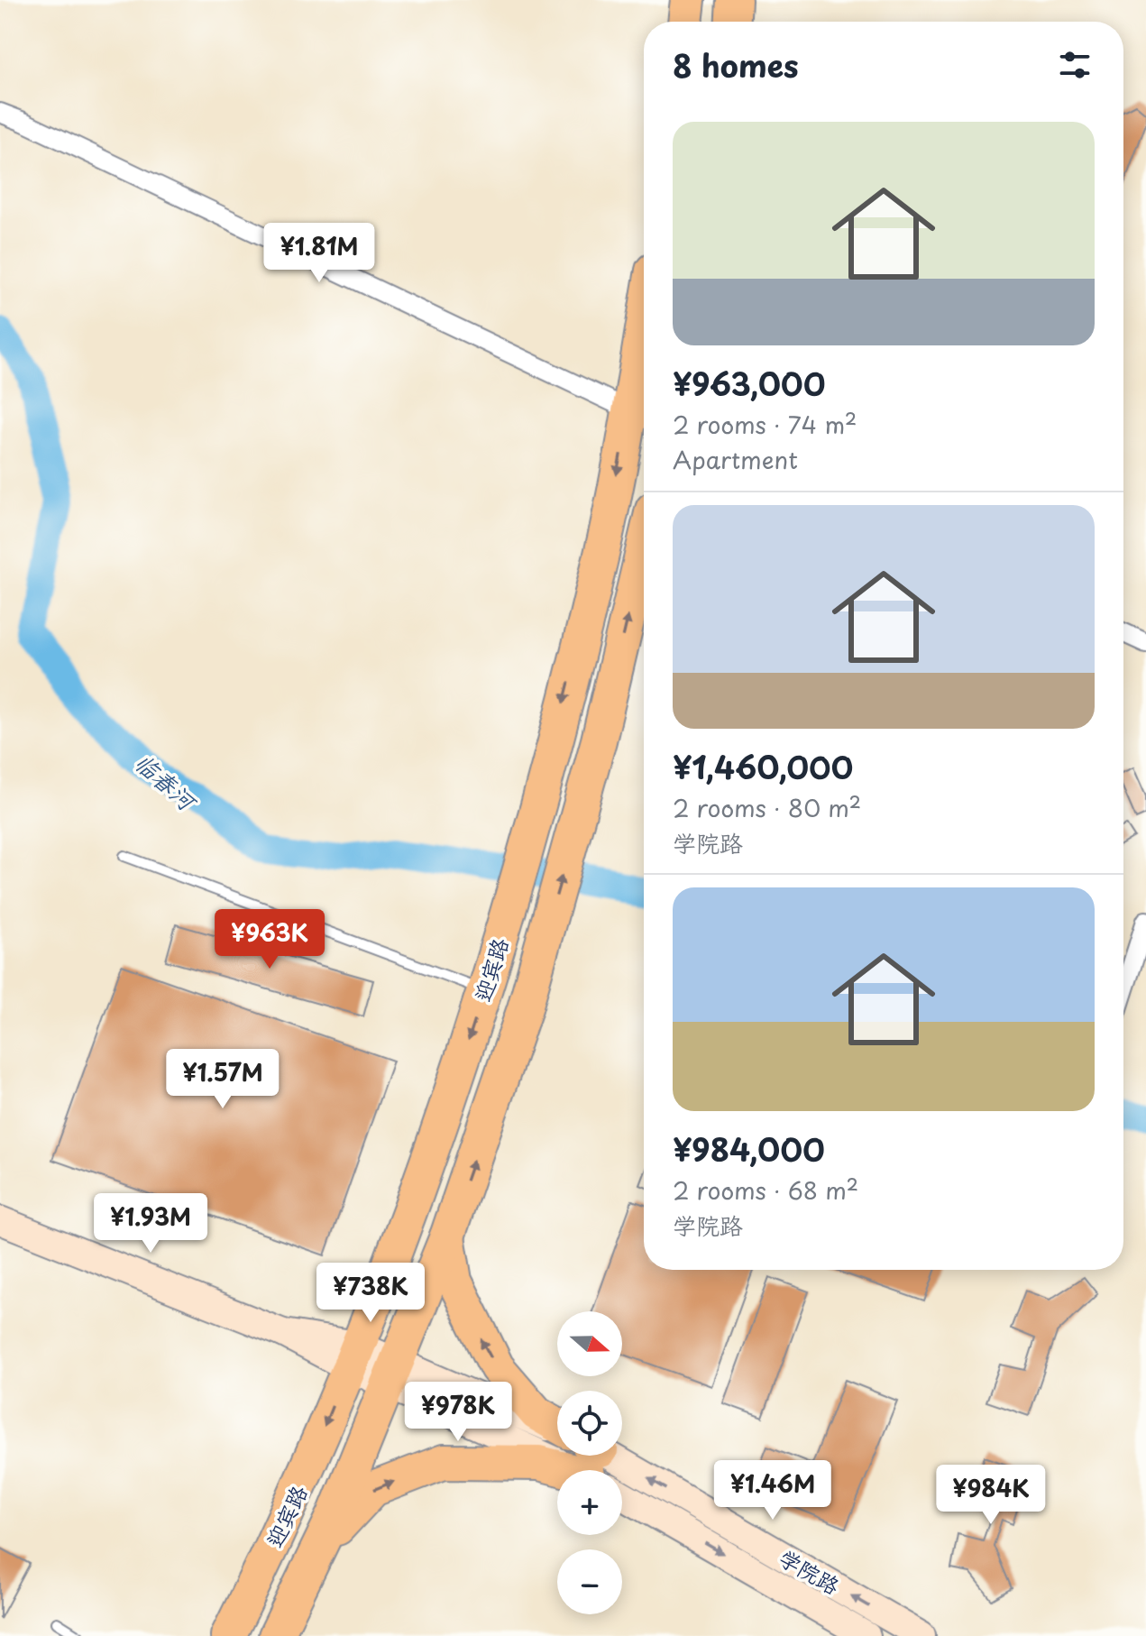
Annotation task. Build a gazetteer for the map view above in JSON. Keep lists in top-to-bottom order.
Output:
{
  "streets": {
    "highway": ["迎宾路"],
    "main road": ["学院路"]
  },
  "crossings": [
    ["迎宾路", "学院路"]
  ],
  "water": ["临春河"],
  "north": "right",
  "page": {
    "heading": "8 homes",
    "list": [
      {
        "name": "¥963,000",
        "note": "2 rooms · 74 m² · Apartment"
      },
      {
        "name": "¥1,460,000",
        "note": "2 rooms · 80 m² · 学院路"
      },
      {
        "name": "¥984,000",
        "note": "2 rooms · 68 m² · 学院路"
      }
    ],
    "price": [
      "¥1.81M",
      "¥963K",
      "¥1.57M",
      "¥1.93M",
      "¥738K",
      "¥978K",
      "¥1.46M",
      "¥984K"
    ],
    "map_buttons": ["+", "−"]
  }
}
